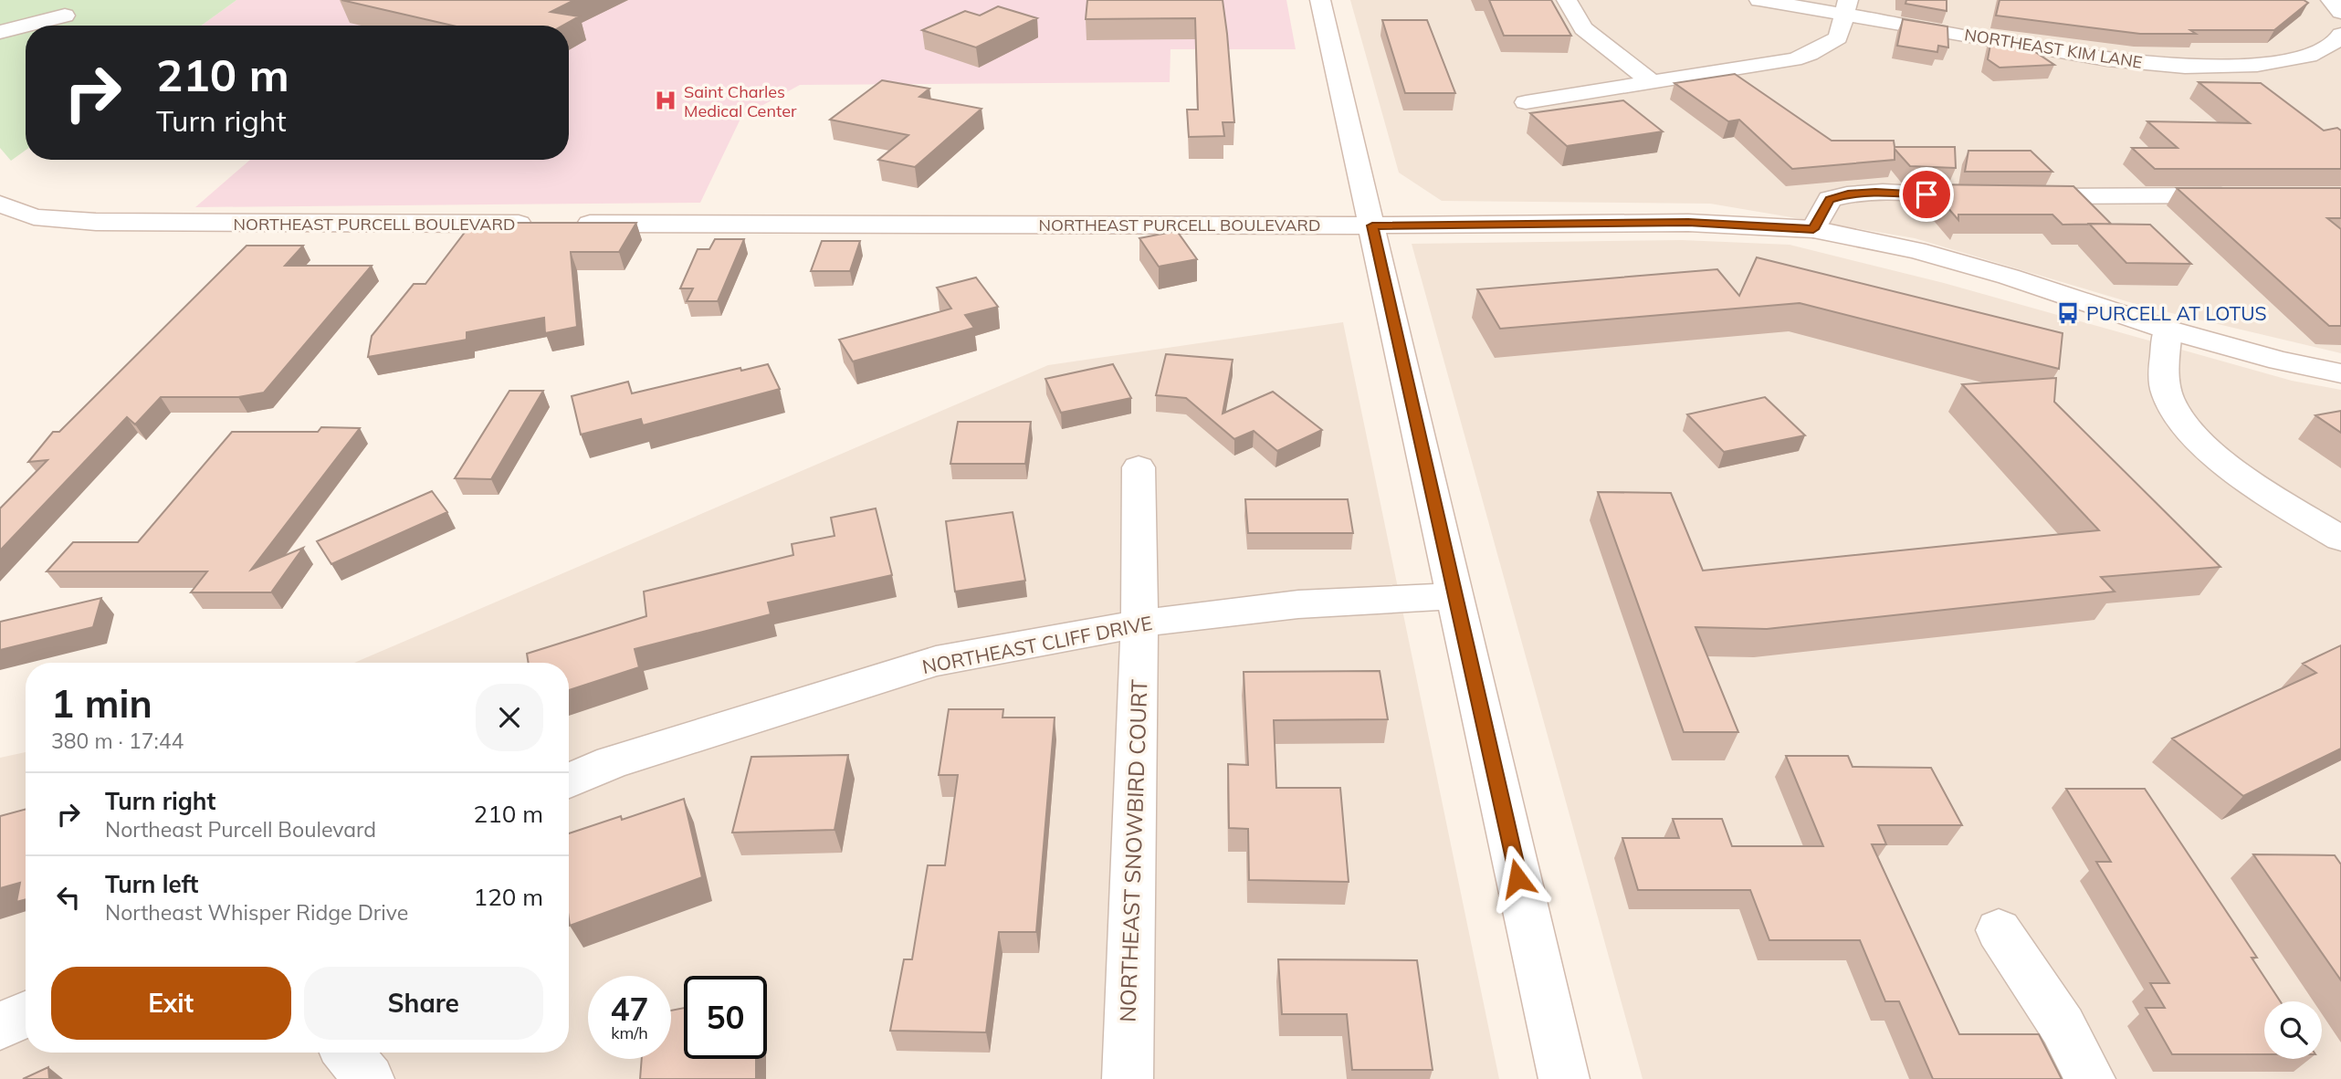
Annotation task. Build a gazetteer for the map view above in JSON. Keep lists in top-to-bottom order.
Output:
{
  "streets": {
    "street": [
      "NORTHEAST KIM LANE",
      "NORTHEAST PURCELL BOULEVARD",
      "NORTHEAST CLIFF DRIVE",
      "NORTHEAST SNOWBIRD COURT"
    ]
  },
  "crossings": [
    ["NORTHEAST CLIFF DRIVE", "NORTHEAST SNOWBIRD COURT"]
  ],
  "places": {
    "hospital": ["Saint Charles Medical Center"],
    "bus stop": ["PURCELL AT LOTUS"]
  },
  "page": {
    "turn": ["210 m", "Turn right"],
    "heading": ["1 min", "380 m · 17:44"],
    "list": [
      {
        "name": "Turn right",
        "note": "Northeast Purcell Boulevard",
        "value": "210 m"
      },
      {
        "name": "Turn left",
        "note": "Northeast Whisper Ridge Drive",
        "value": "120 m"
      }
    ],
    "buttons": ["Exit", "Share"],
    "speed": "47 km/h",
    "limit": "50"
  }
}
